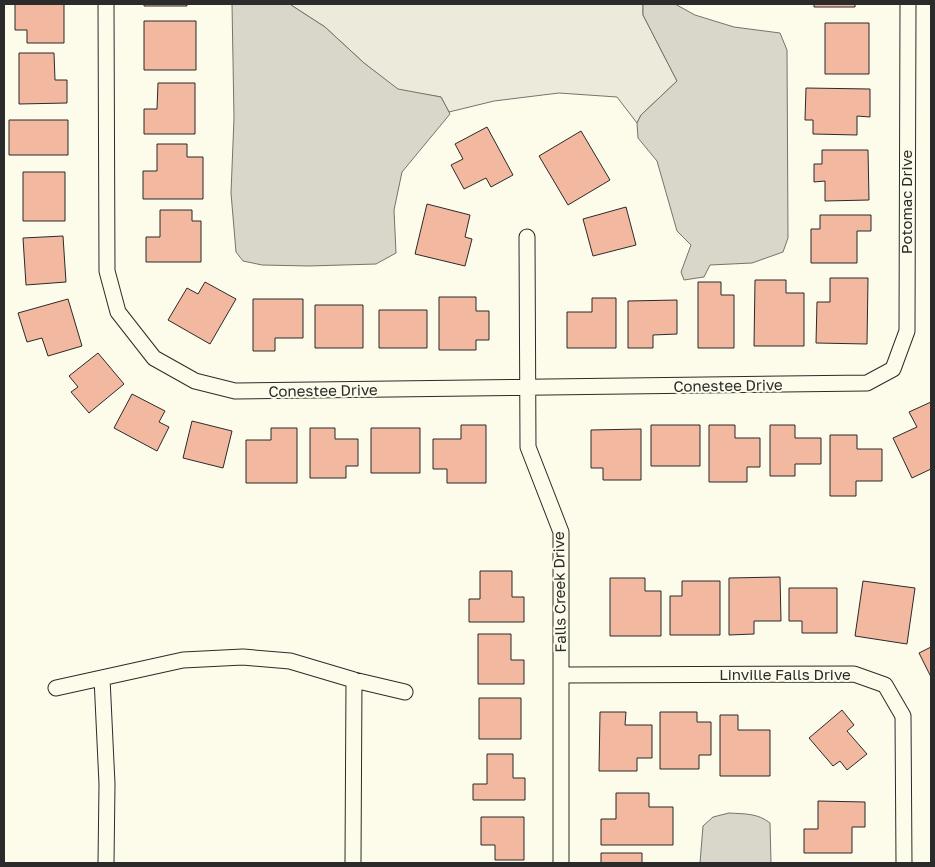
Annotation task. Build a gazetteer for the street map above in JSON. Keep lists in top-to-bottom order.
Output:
{
  "streets": {
    "street": [
      "Potomac Drive",
      "Conestee Drive",
      "Falls Creek Drive",
      "Linville Falls Drive"
    ]
  },
  "crossings": [
    ["Potomac Drive", "Conestee Drive"],
    ["Conestee Drive", "Falls Creek Drive"],
    ["Falls Creek Drive", "Linville Falls Drive"]
  ]
}
